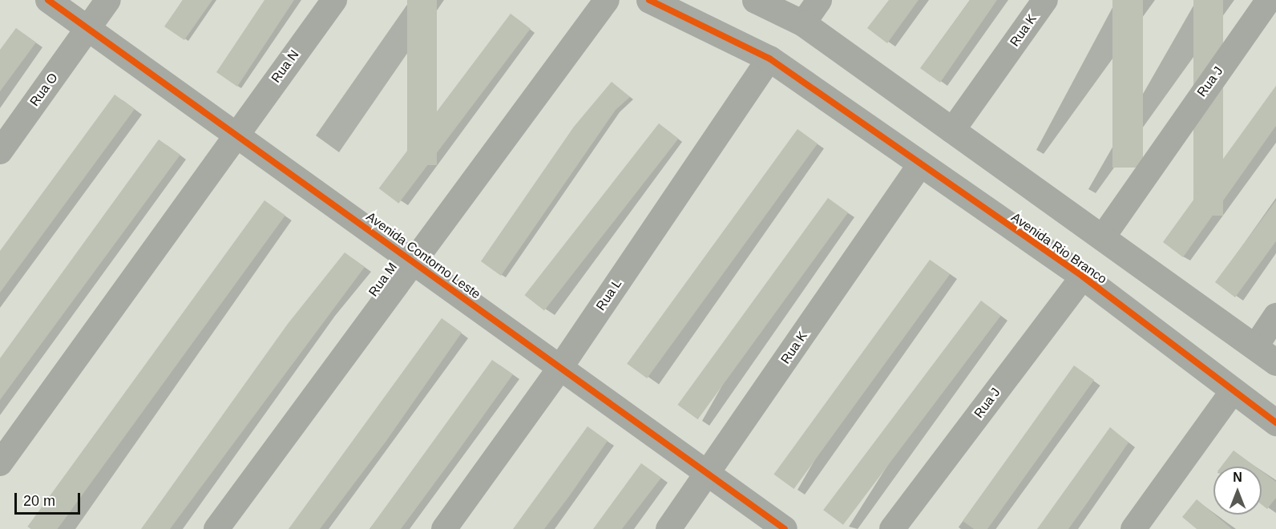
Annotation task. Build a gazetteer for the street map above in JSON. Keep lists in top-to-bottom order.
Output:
{
  "streets": {
    "street": [
      "Rua K",
      "Rua N",
      "Rua J",
      "Rua O",
      "Avenida Rio Branco",
      "Avenida Contorno Leste",
      "Rua M",
      "Rua L"
    ]
  },
  "crossings": [
    ["Rua K", "Avenida Rio Branco"],
    ["Rua K", "Avenida Contorno Leste"],
    ["Rua N", "Avenida Contorno Leste"],
    ["Rua J", "Avenida Rio Branco"],
    ["Rua O", "Avenida Contorno Leste"],
    ["Avenida Rio Branco", "Rua L"],
    ["Avenida Contorno Leste", "Rua M"],
    ["Avenida Contorno Leste", "Rua L"]
  ],
  "scale_bar": "20 m",
  "north": "top"
}
